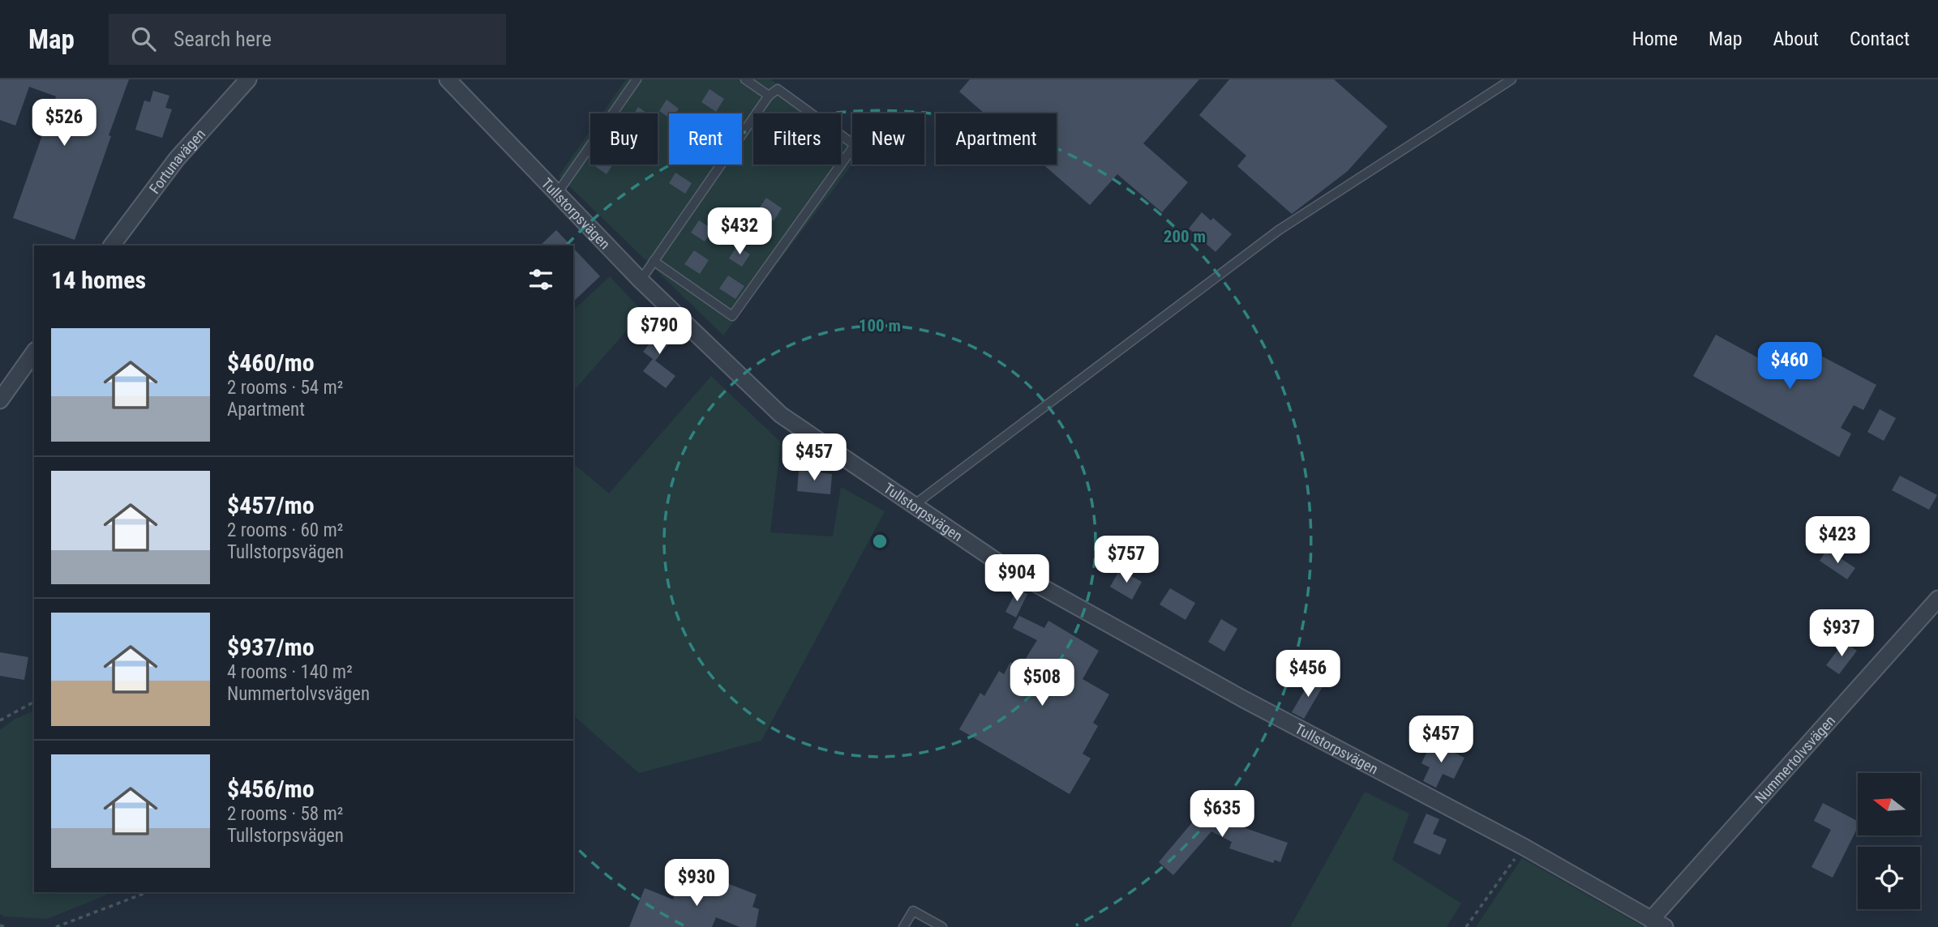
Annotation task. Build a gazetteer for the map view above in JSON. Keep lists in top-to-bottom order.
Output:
{
  "streets": {
    "street": ["Fortunavägen", "Tullstorpsvägen", "Nummertolvsvägen"]
  },
  "crossings": [
    ["Tullstorpsvägen", "Nummertolvsvägen"]
  ],
  "north": "left",
  "page": {
    "header": "Map",
    "search": "Search here",
    "nav": [
      "Home",
      "Map",
      "About",
      "Contact"
    ],
    "price": [
      "$526",
      "$432",
      "$790",
      "$460",
      "$457",
      "$423",
      "$757",
      "$904",
      "$937",
      "$456",
      "$508",
      "$457",
      "$635",
      "$930"
    ],
    "chip": [
      "Buy",
      "Rent",
      "Filters",
      "New",
      "Apartment"
    ],
    "heading": "14 homes",
    "list": [
      {
        "name": "$460/mo",
        "note": "2 rooms · 54 m² · Apartment"
      },
      {
        "name": "$457/mo",
        "note": "2 rooms · 60 m² · Tullstorpsvägen"
      },
      {
        "name": "$937/mo",
        "note": "4 rooms · 140 m² · Nummertolvsvägen"
      },
      {
        "name": "$456/mo",
        "note": "2 rooms · 58 m² · Tullstorpsvägen"
      }
    ]
  },
  "rings": ["200 m", "100 m"]
}
